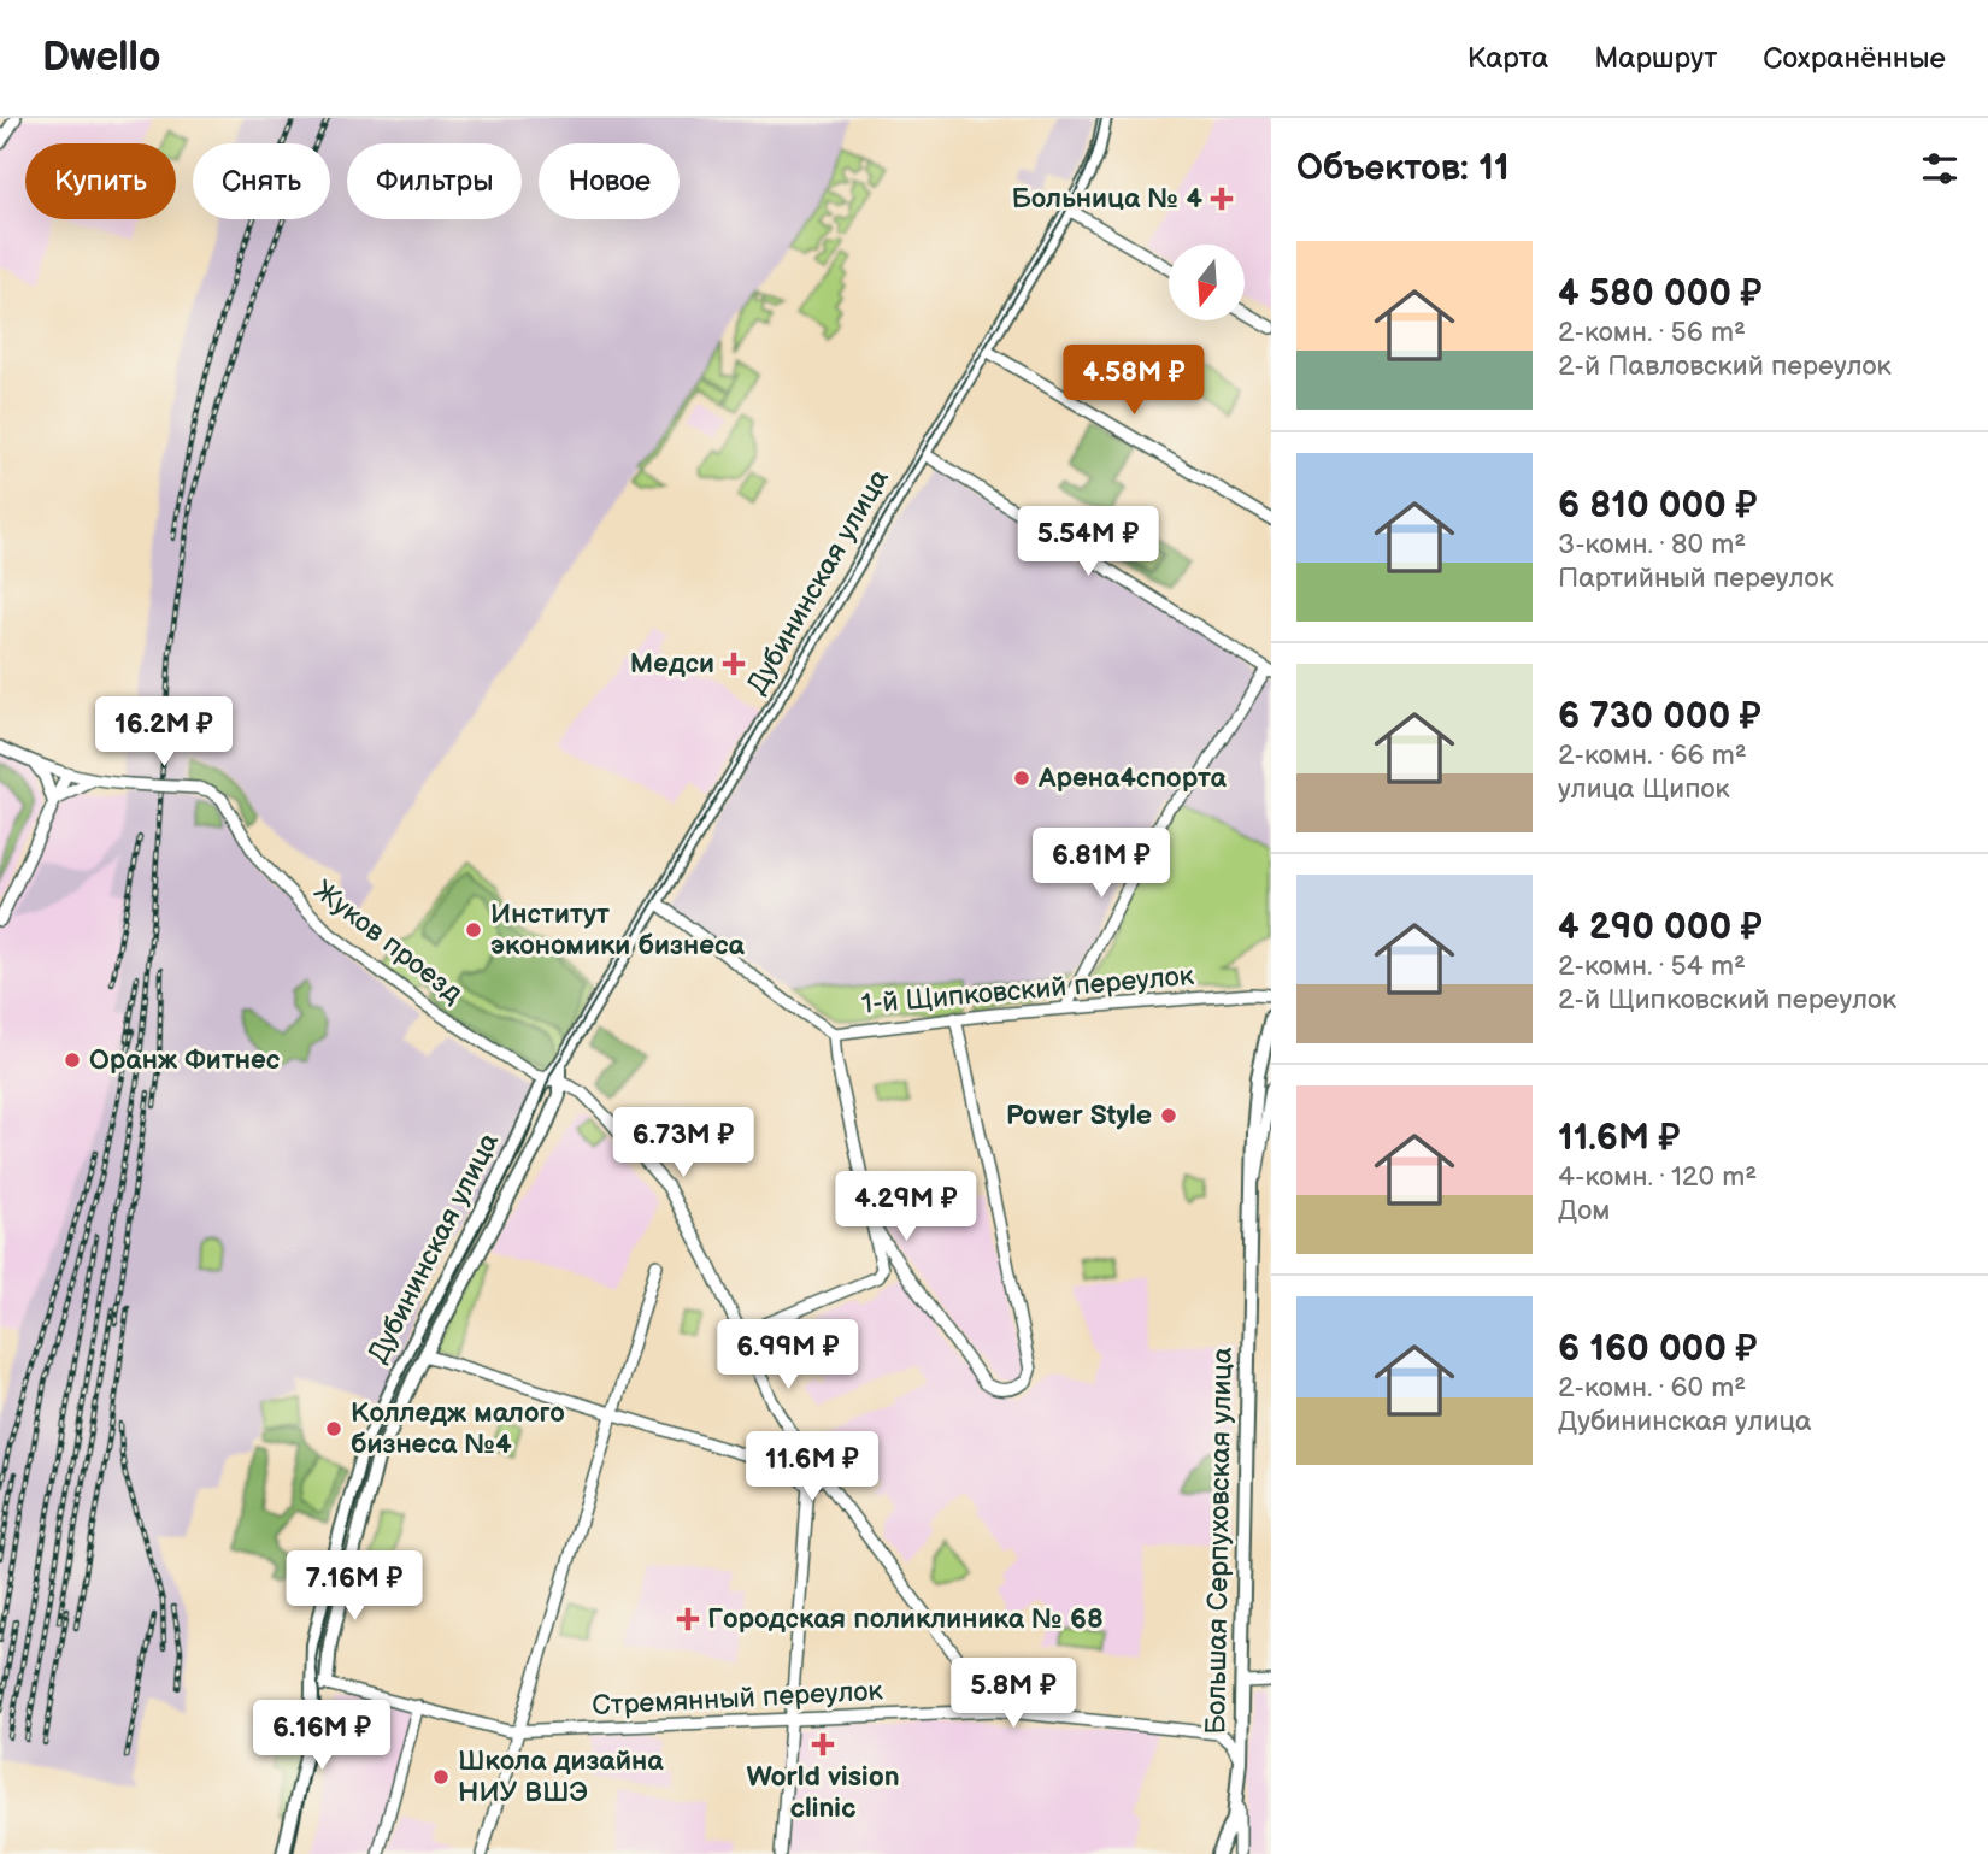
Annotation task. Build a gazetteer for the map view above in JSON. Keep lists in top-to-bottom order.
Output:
{
  "streets": {
    "main road": ["Дубининская улица", "Большая Серпуховская улица"],
    "street": ["Жуков проезд", "1-й Щипковский переулок", "Стремянный переулок"]
  },
  "crossings": [
    ["Дубининская улица", "Жуков проезд"],
    ["Дубининская улица", "Стремянный переулок"],
    ["Большая Серпуховская улица", "Стремянный переулок"]
  ],
  "places": {
    "health": [
      "Больница № 4",
      "Медси",
      "Городская поликлиника № 68",
      "World vision clinic"
    ],
    "other": [
      "Арена4спорта",
      "Институт экономики бизнеса",
      "Оранж Фитнес",
      "Power Style",
      "Колледж малого бизнеса №4",
      "Школа дизайна НИУ ВШЭ"
    ]
  },
  "north": "bottom",
  "page": {
    "header": "Dwello",
    "nav": ["Карта", "Маршрут", "Сохранённые"],
    "heading": "Объектов: 11",
    "chip": [
      "Купить",
      "Снять",
      "Фильтры",
      "Новое"
    ],
    "list": [
      {
        "name": "4 580 000 ₽",
        "note": "2-комн. · 56 m² · 2-й Павловский переулок"
      },
      {
        "name": "6 810 000 ₽",
        "note": "3-комн. · 80 m² · Партийный переулок"
      },
      {
        "name": "6 730 000 ₽",
        "note": "2-комн. · 66 m² · улица Щипок"
      },
      {
        "name": "4 290 000 ₽",
        "note": "2-комн. · 54 m² · 2-й Щипковский переулок"
      },
      {
        "name": "11.6M ₽",
        "note": "4-комн. · 120 m² · Дом"
      },
      {
        "name": "6 160 000 ₽",
        "note": "2-комн. · 60 m² · Дубининская улица"
      }
    ],
    "price": [
      "4.58M ₽",
      "5.54M ₽",
      "16.2M ₽",
      "6.81M ₽",
      "6.73M ₽",
      "4.29M ₽",
      "6.99M ₽",
      "11.6M ₽",
      "7.16M ₽",
      "5.8M ₽",
      "6.16M ₽"
    ]
  }
}
